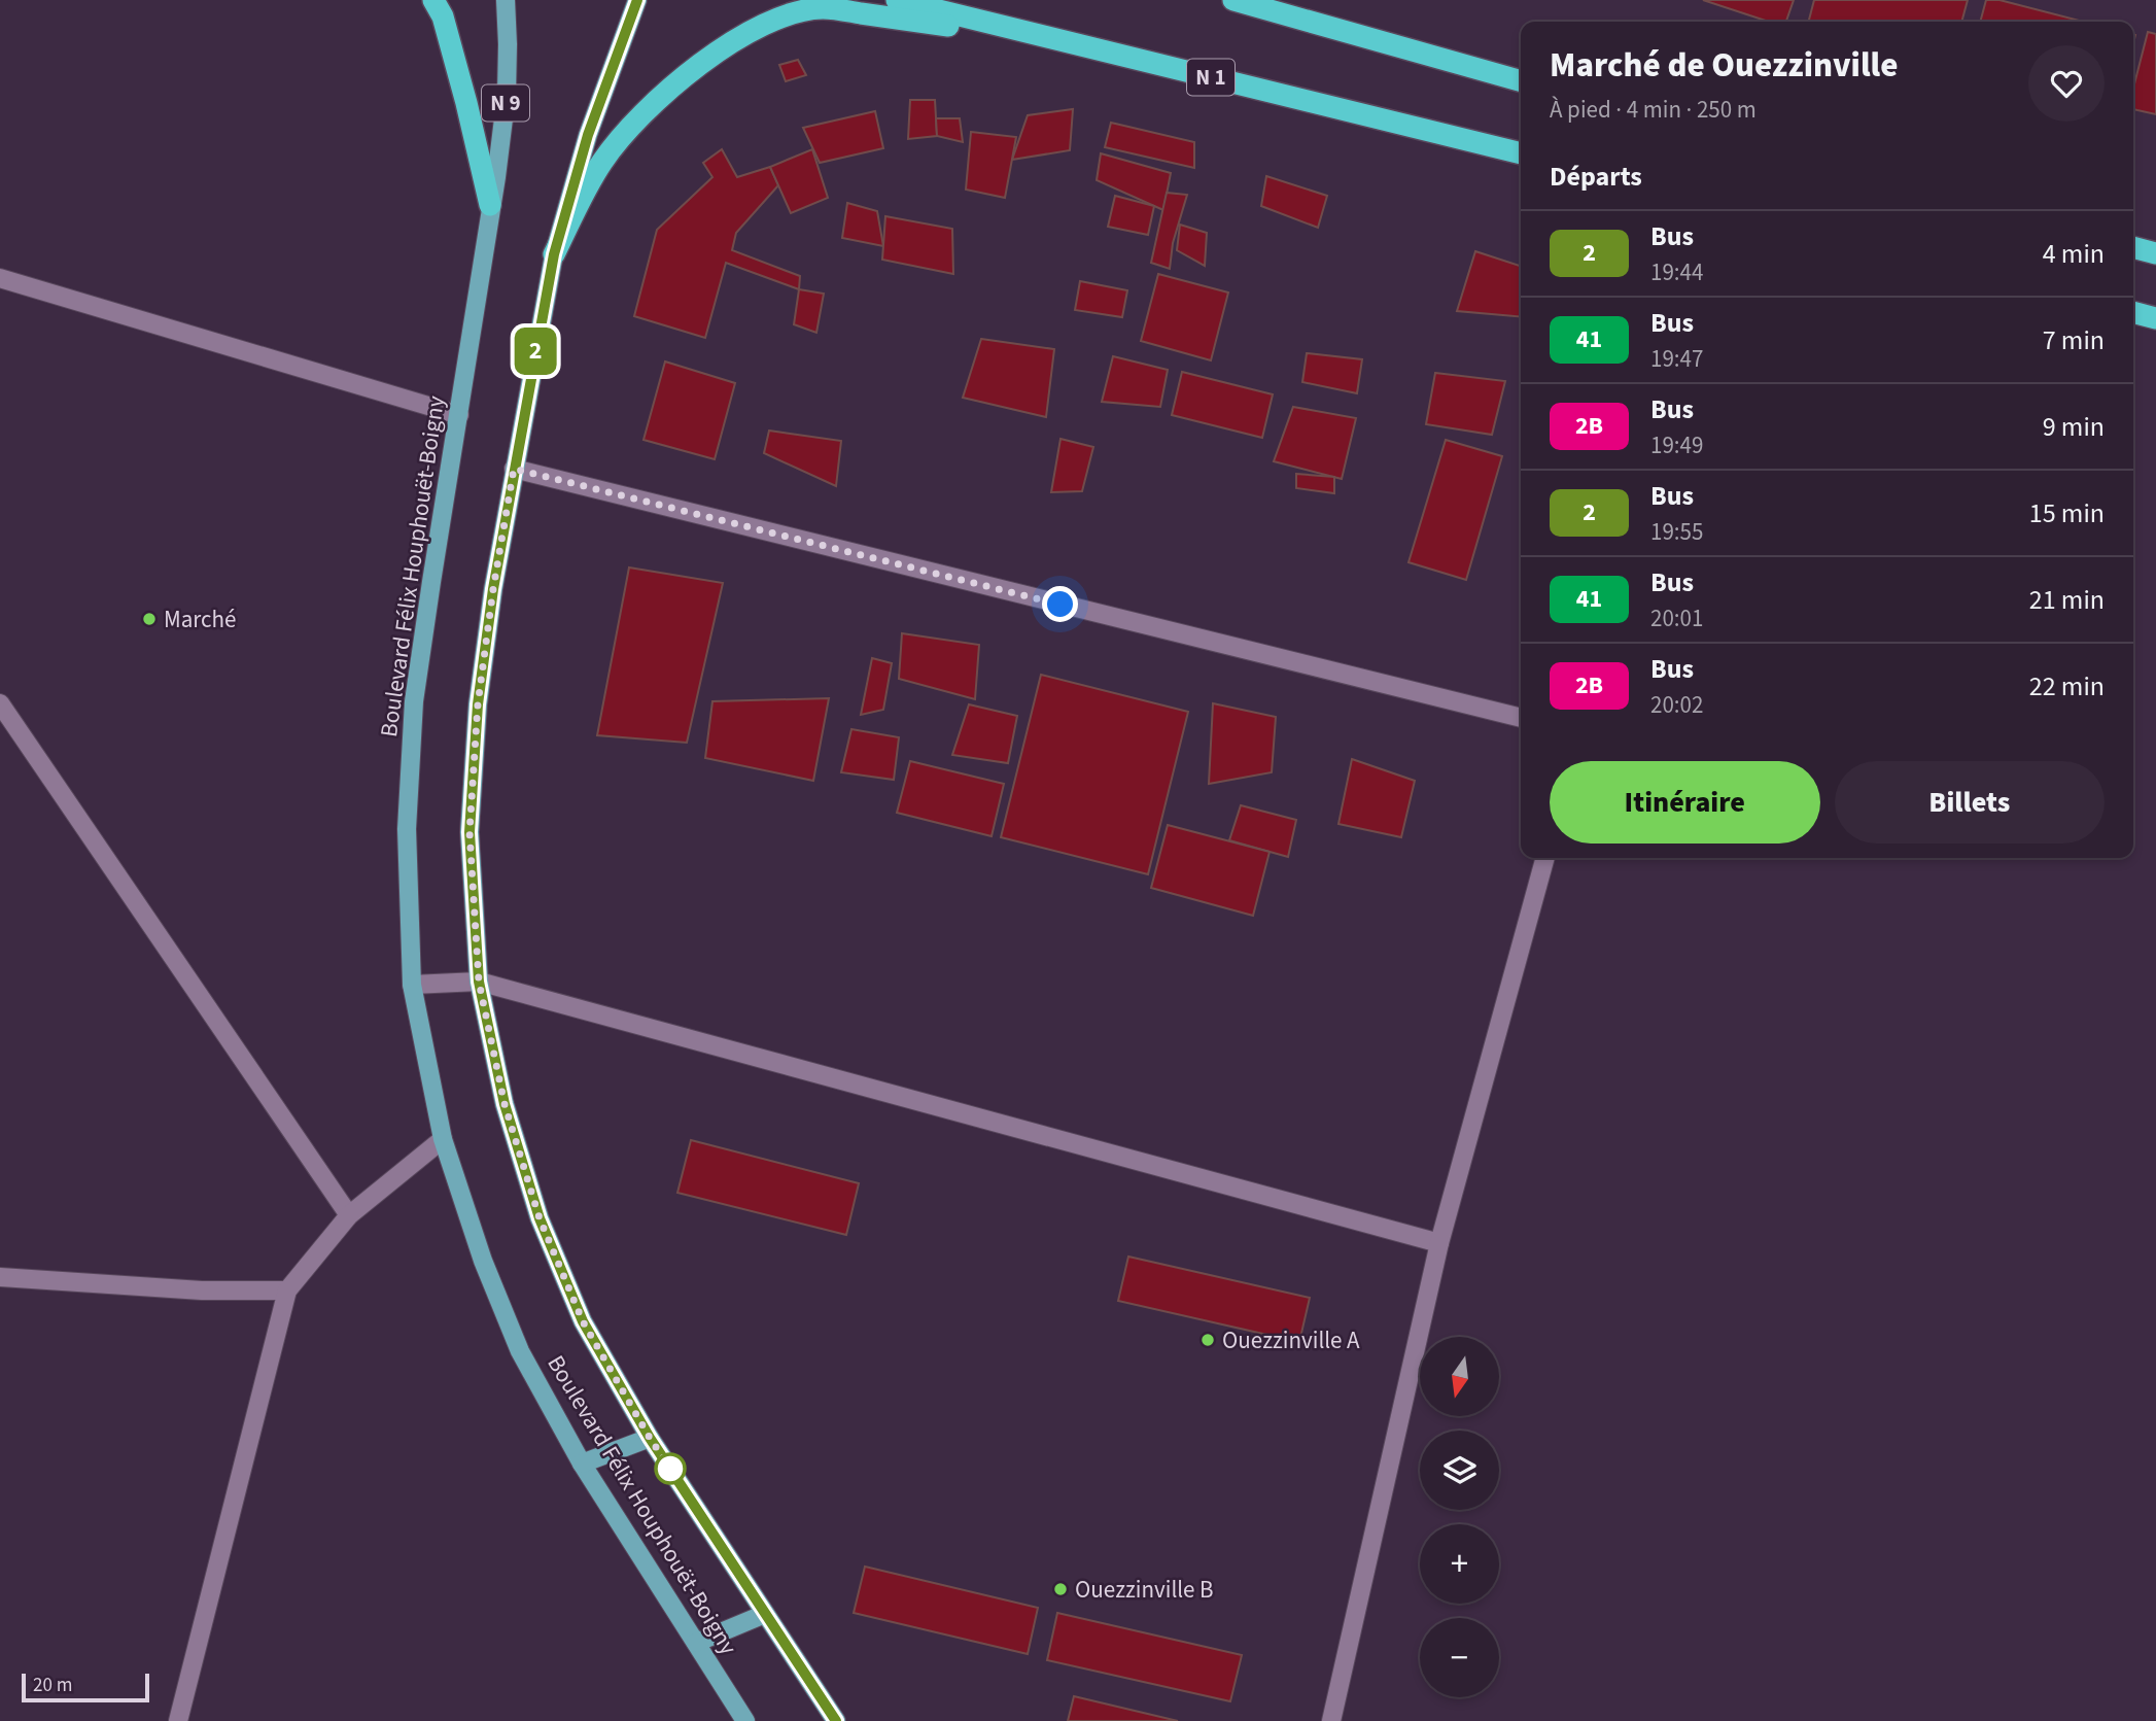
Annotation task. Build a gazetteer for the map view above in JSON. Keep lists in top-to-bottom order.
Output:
{
  "streets": {
    "highway": ["N 1"],
    "main road": ["N 9", "Boulevard Félix Houphouët-Boigny"]
  },
  "crossings": [
    ["N 9", "Boulevard Félix Houphouët-Boigny"]
  ],
  "places": ["Marché", "Ouezzinville A", "Ouezzinville B"],
  "lines": ["bus line 2"],
  "scale_bar": "20 m",
  "north": "bottom",
  "page": {
    "on_map": "2",
    "heading": [
      ["Marché de Ouezzinville", "À pied · 4 min · 250 m"],
      "Départs"
    ],
    "list": [
      {
        "mark": "2",
        "name": "Bus",
        "note": "19:44",
        "value": "4 min"
      },
      {
        "mark": "41",
        "name": "Bus",
        "note": "19:47",
        "value": "7 min"
      },
      {
        "mark": "2B",
        "name": "Bus",
        "note": "19:49",
        "value": "9 min"
      },
      {
        "mark": "2",
        "name": "Bus",
        "note": "19:55",
        "value": "15 min"
      },
      {
        "mark": "41",
        "name": "Bus",
        "note": "20:01",
        "value": "21 min"
      },
      {
        "mark": "2B",
        "name": "Bus",
        "note": "20:02",
        "value": "22 min"
      }
    ],
    "buttons": ["Itinéraire", "Billets"],
    "map_buttons": ["+", "−"],
    "scale": "20 m"
  }
}
